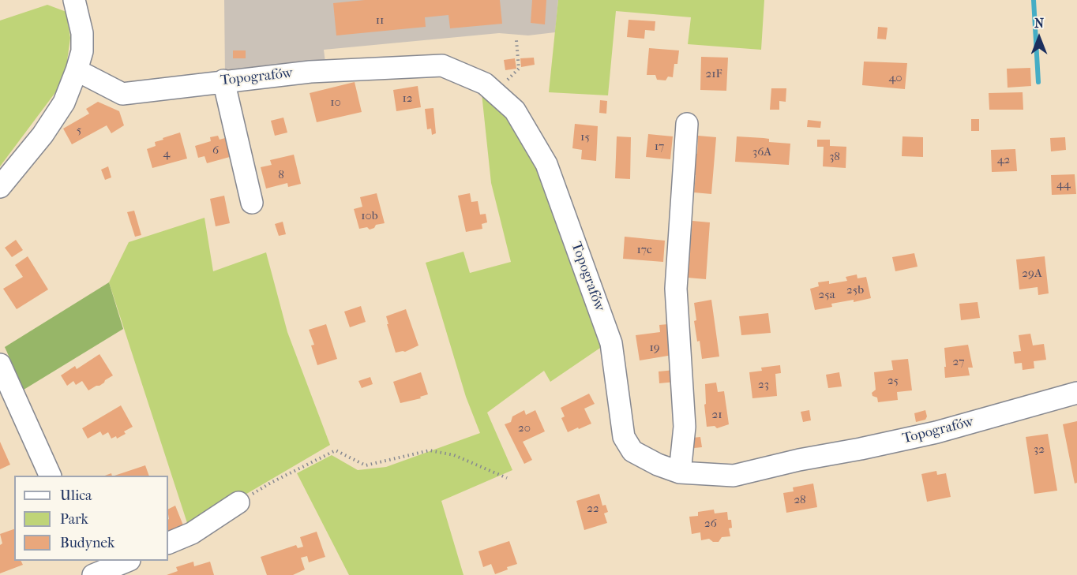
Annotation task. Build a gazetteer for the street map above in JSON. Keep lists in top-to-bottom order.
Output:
{
  "streets": {
    "street": ["Topografów"]
  },
  "house_numbers": [
    "11",
    "21F",
    "40",
    "12",
    "10",
    "5",
    "15",
    "17",
    "6",
    "36A",
    "4",
    "38",
    "42",
    "8",
    "44",
    "10b",
    "17c",
    "29A",
    "25b",
    "25a",
    "19",
    "27",
    "25",
    "23",
    "21",
    "20",
    "32",
    "28",
    "22",
    "26"
  ],
  "legend": ["Ulica", "Park", "Budynek"],
  "north": "top"
}
